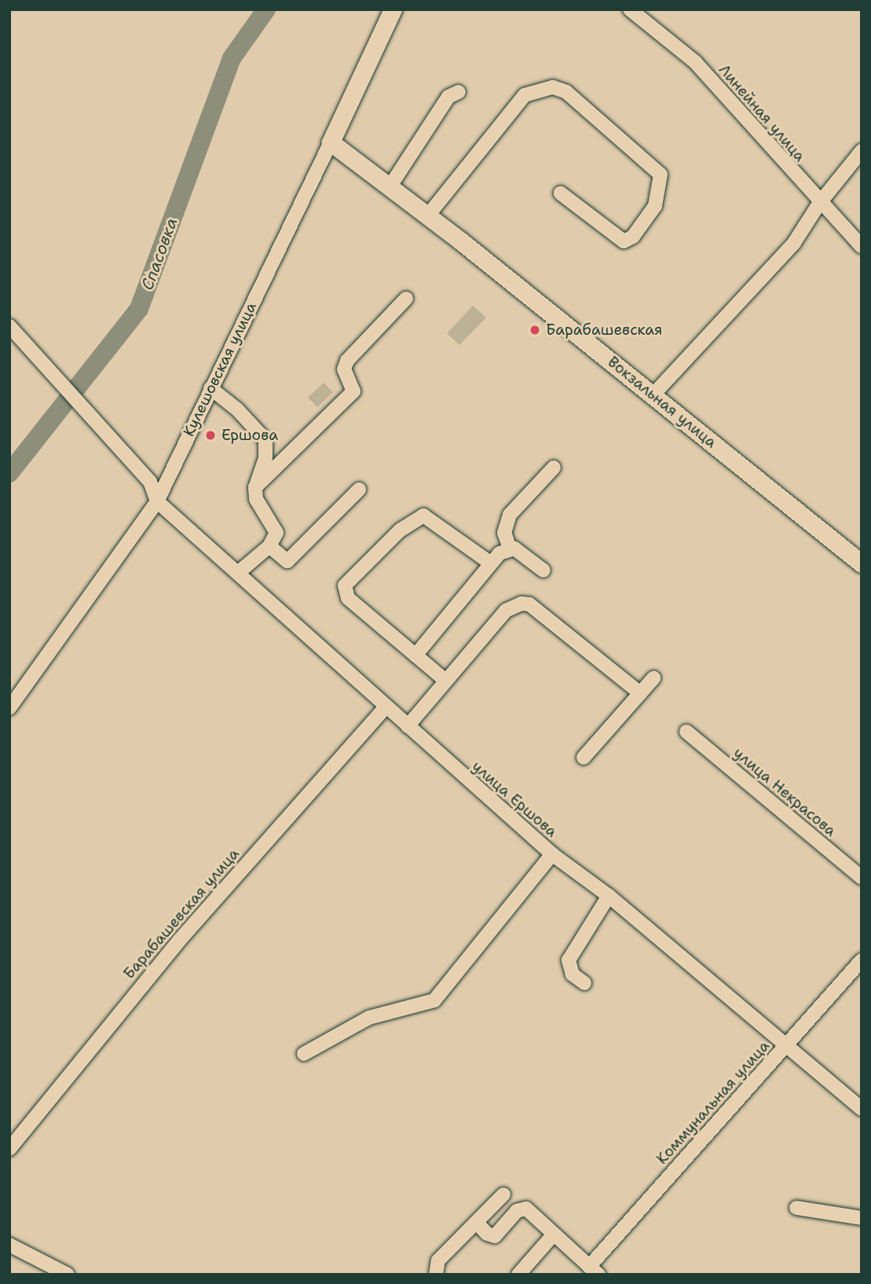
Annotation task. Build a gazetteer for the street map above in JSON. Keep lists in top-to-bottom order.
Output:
{
  "streets": {
    "main road": ["Кулешовская улица", "Вокзальная улица"],
    "street": [
      "Линейная улица",
      "улица Некрасова",
      "улица Ершова",
      "Барабашевская улица",
      "Коммунальная улица"
    ]
  },
  "crossings": [
    ["Кулешовская улица", "Вокзальная улица"],
    ["Кулешовская улица", "улица Ершова"],
    ["улица Ершова", "Барабашевская улица"],
    ["улица Ершова", "Коммунальная улица"]
  ],
  "water": ["Спасовка"],
  "places": ["Барабашевская", "Ершова"]
}
